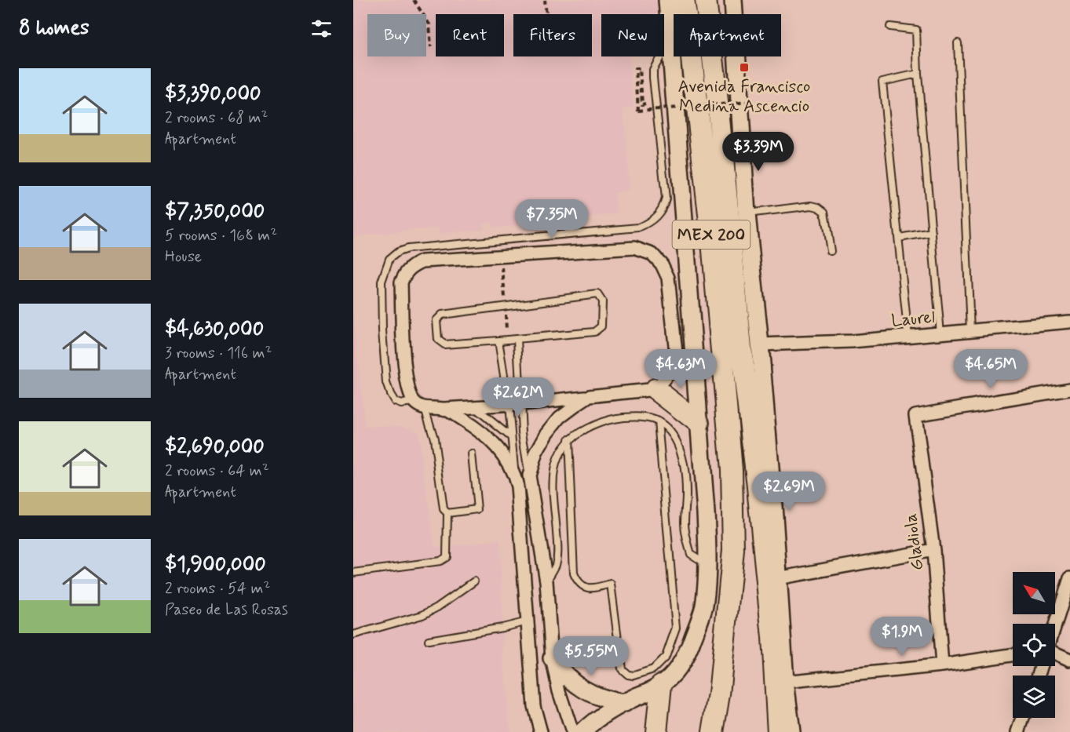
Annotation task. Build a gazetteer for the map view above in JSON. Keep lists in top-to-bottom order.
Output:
{
  "streets": {
    "highway": ["MEX 200"],
    "street": ["Laurel", "Gladiola"]
  },
  "places": {
    "transit": ["Avenida Francisco Medina Ascencio"]
  },
  "north": "top left",
  "page": {
    "heading": "8 homes",
    "chip": [
      "Buy",
      "Rent",
      "Filters",
      "New",
      "Apartment"
    ],
    "list": [
      {
        "name": "$3,390,000",
        "note": "2 rooms · 68 m² · Apartment"
      },
      {
        "name": "$7,350,000",
        "note": "5 rooms · 168 m² · House"
      },
      {
        "name": "$4,630,000",
        "note": "3 rooms · 116 m² · Apartment"
      },
      {
        "name": "$2,690,000",
        "note": "2 rooms · 64 m² · Apartment"
      },
      {
        "name": "$1,900,000",
        "note": "2 rooms · 54 m² · Paseo de Las Rosas"
      }
    ],
    "price": [
      "$3.39M",
      "$7.35M",
      "$4.63M",
      "$4.65M",
      "$2.62M",
      "$2.69M",
      "$1.9M",
      "$5.55M"
    ]
  }
}
